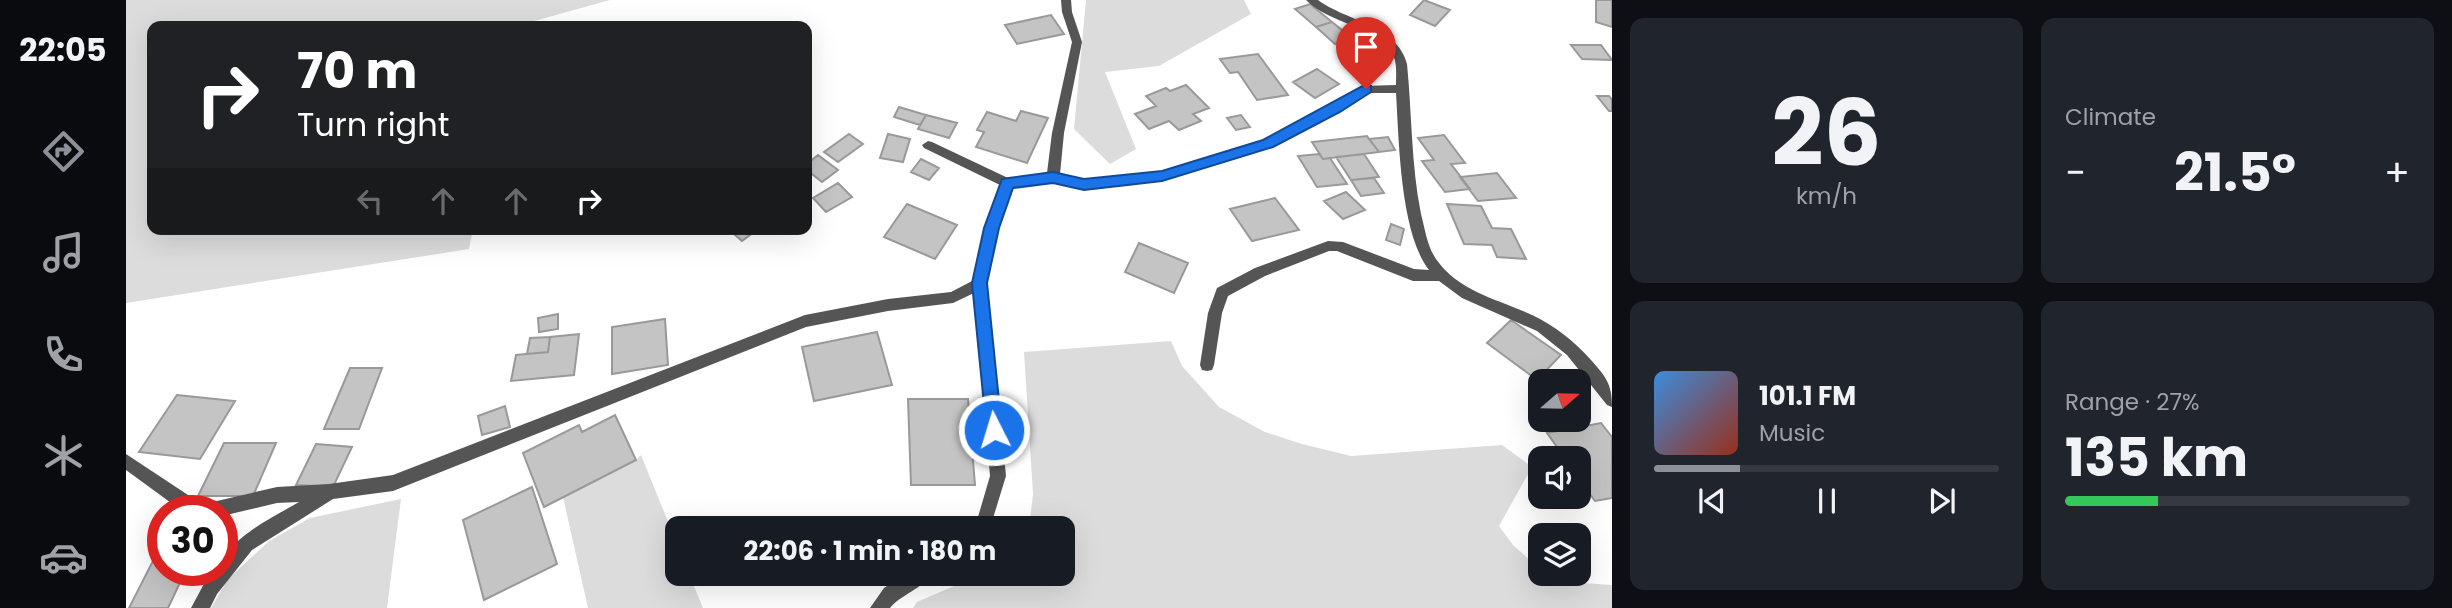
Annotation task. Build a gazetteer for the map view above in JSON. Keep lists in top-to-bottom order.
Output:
{
  "north": "right",
  "page": {
    "tabs": "22:05",
    "tile": [
      ["26", "km/h"],
      "Climate",
      ["Range · 27%", "135 km"]
    ],
    "turn": ["70 m", "Turn right"],
    "heat": ["−", "21.5°", "+"],
    "song": ["101.1 FM", "Music"],
    "limit": "30",
    "trip": "22:06 · 1 min · 180 m"
  }
}
